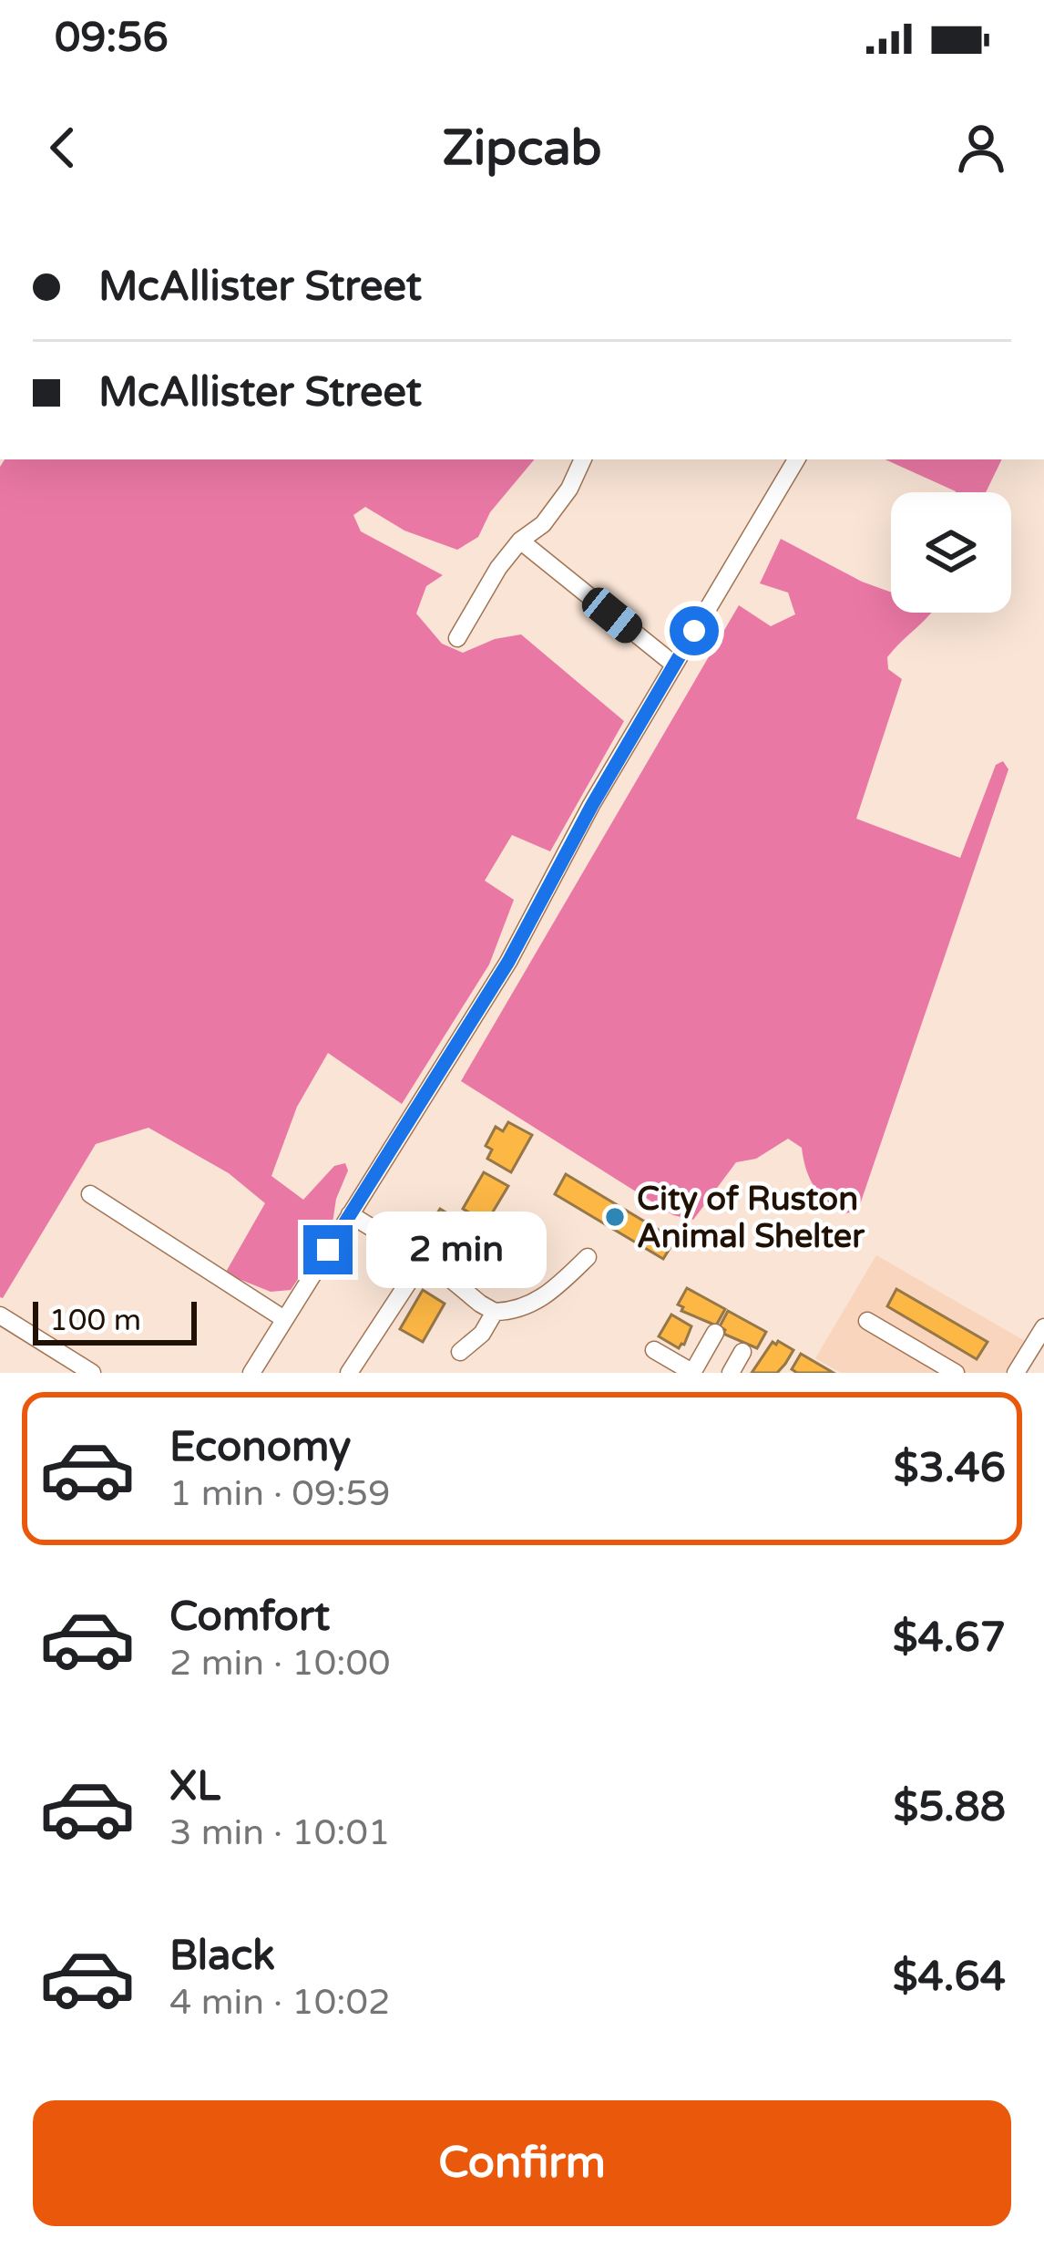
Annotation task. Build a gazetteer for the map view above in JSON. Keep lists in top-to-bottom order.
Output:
{
  "places": ["City of Ruston Animal Shelter"],
  "scale_bar": "100 m",
  "page": {
    "status": "09:56",
    "header": "Zipcab",
    "banner": ["McAllister Street", "McAllister Street"],
    "bubble": "2 min",
    "scale": "100 m",
    "list": [
      {
        "name": "Economy",
        "note": "1 min · 09:59",
        "value": "$3.46"
      },
      {
        "name": "Comfort",
        "note": "2 min · 10:00",
        "value": "$4.67"
      },
      {
        "name": "XL",
        "note": "3 min · 10:01",
        "value": "$5.88"
      },
      {
        "name": "Black",
        "note": "4 min · 10:02",
        "value": "$4.64"
      }
    ],
    "buttons": "Confirm"
  }
}
